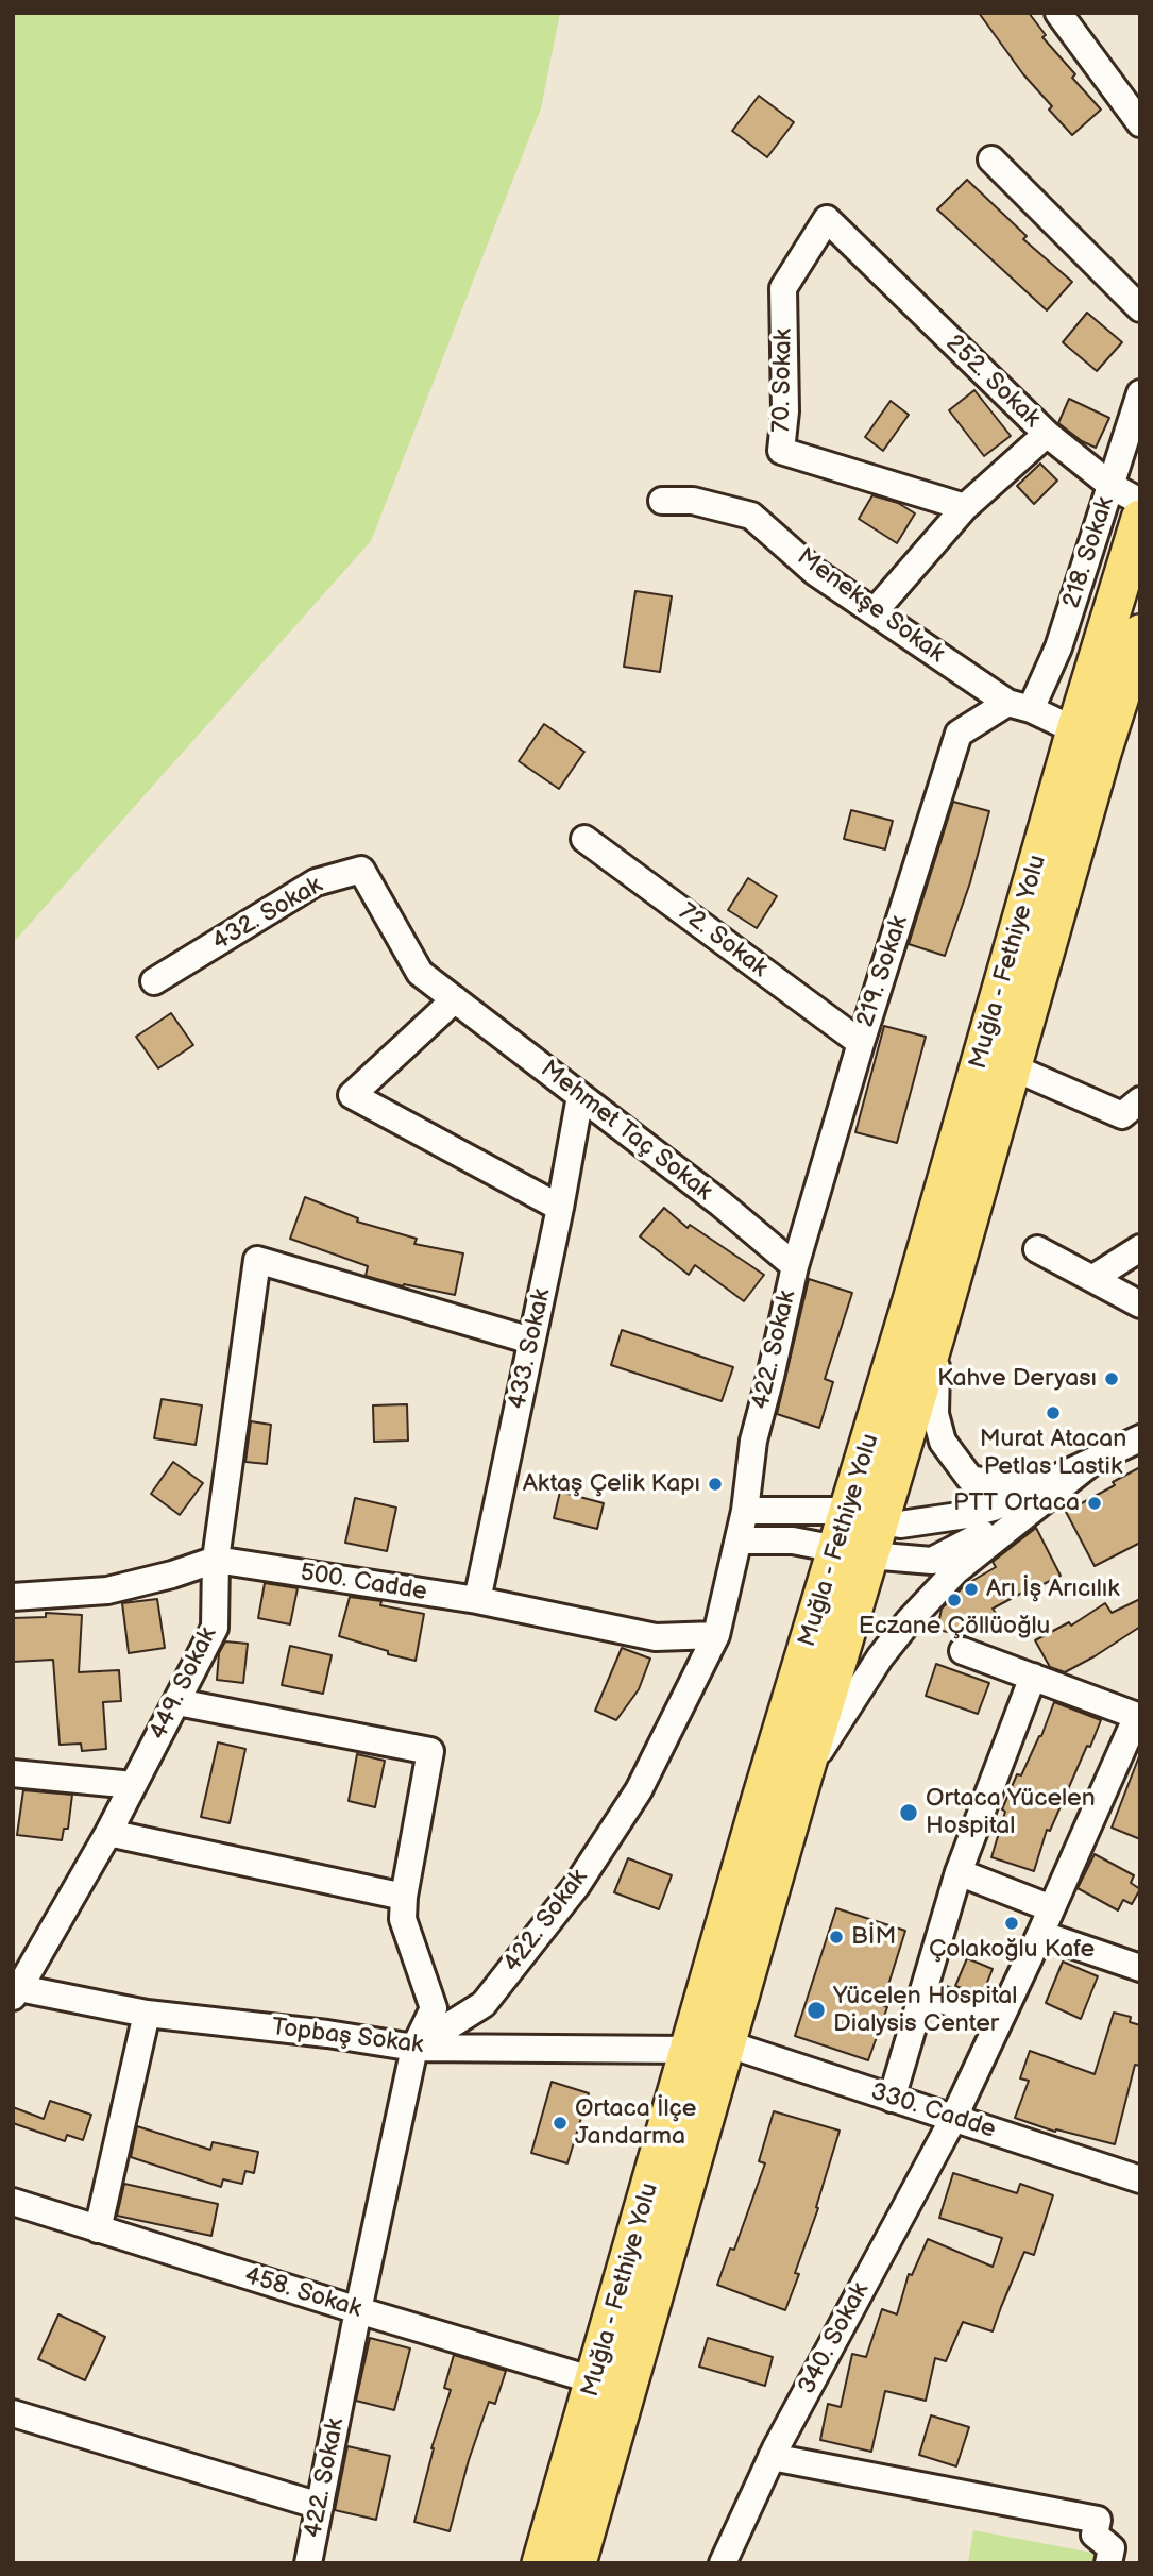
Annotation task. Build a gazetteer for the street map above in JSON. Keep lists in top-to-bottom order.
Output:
{
  "streets": {
    "highway": ["Muğla - Fethiye Yolu"],
    "street": [
      "70. Sokak",
      "252. Sokak",
      "218. Sokak",
      "Menekşe Sokak",
      "432. Sokak",
      "72. Sokak",
      "219. Sokak",
      "Mehmet Taç Sokak",
      "433. Sokak",
      "422. Sokak",
      "500. Cadde",
      "449. Sokak",
      "Topbaş Sokak",
      "330. Cadde",
      "458. Sokak",
      "340. Sokak"
    ]
  },
  "crossings": [
    ["70. Sokak", "252. Sokak"],
    ["252. Sokak", "Menekşe Sokak"],
    ["218. Sokak", "Menekşe Sokak"],
    ["218. Sokak", "219. Sokak"],
    ["Menekşe Sokak", "Muğla - Fethiye Yolu"],
    ["Menekşe Sokak", "219. Sokak"],
    ["432. Sokak", "Mehmet Taç Sokak"],
    ["72. Sokak", "219. Sokak"],
    ["Muğla - Fethiye Yolu", "Topbaş Sokak"],
    ["Muğla - Fethiye Yolu", "330. Cadde"],
    ["Muğla - Fethiye Yolu", "458. Sokak"],
    ["219. Sokak", "Mehmet Taç Sokak"],
    ["219. Sokak", "422. Sokak"],
    ["Mehmet Taç Sokak", "433. Sokak"],
    ["Mehmet Taç Sokak", "422. Sokak"],
    ["433. Sokak", "500. Cadde"],
    ["433. Sokak", "449. Sokak"],
    ["422. Sokak", "500. Cadde"],
    ["422. Sokak", "Topbaş Sokak"],
    ["422. Sokak", "458. Sokak"],
    ["500. Cadde", "449. Sokak"],
    ["449. Sokak", "Topbaş Sokak"],
    ["Topbaş Sokak", "330. Cadde"],
    ["330. Cadde", "340. Sokak"]
  ],
  "places": [
    "Kahve Deryası",
    "Murat Atacan Petlas Lastik",
    "Aktaş Çelik Kapı",
    "PTT Ortaca",
    "Arı İş Arıcılık",
    "Eczane Çöllüoğlu",
    "Ortaca Yücelen Hospital",
    "Çolakoğlu Kafe",
    "BİM",
    "Yücelen Hospital Dialysis Center",
    "Ortaca İlçe Jandarma"
  ]
}
